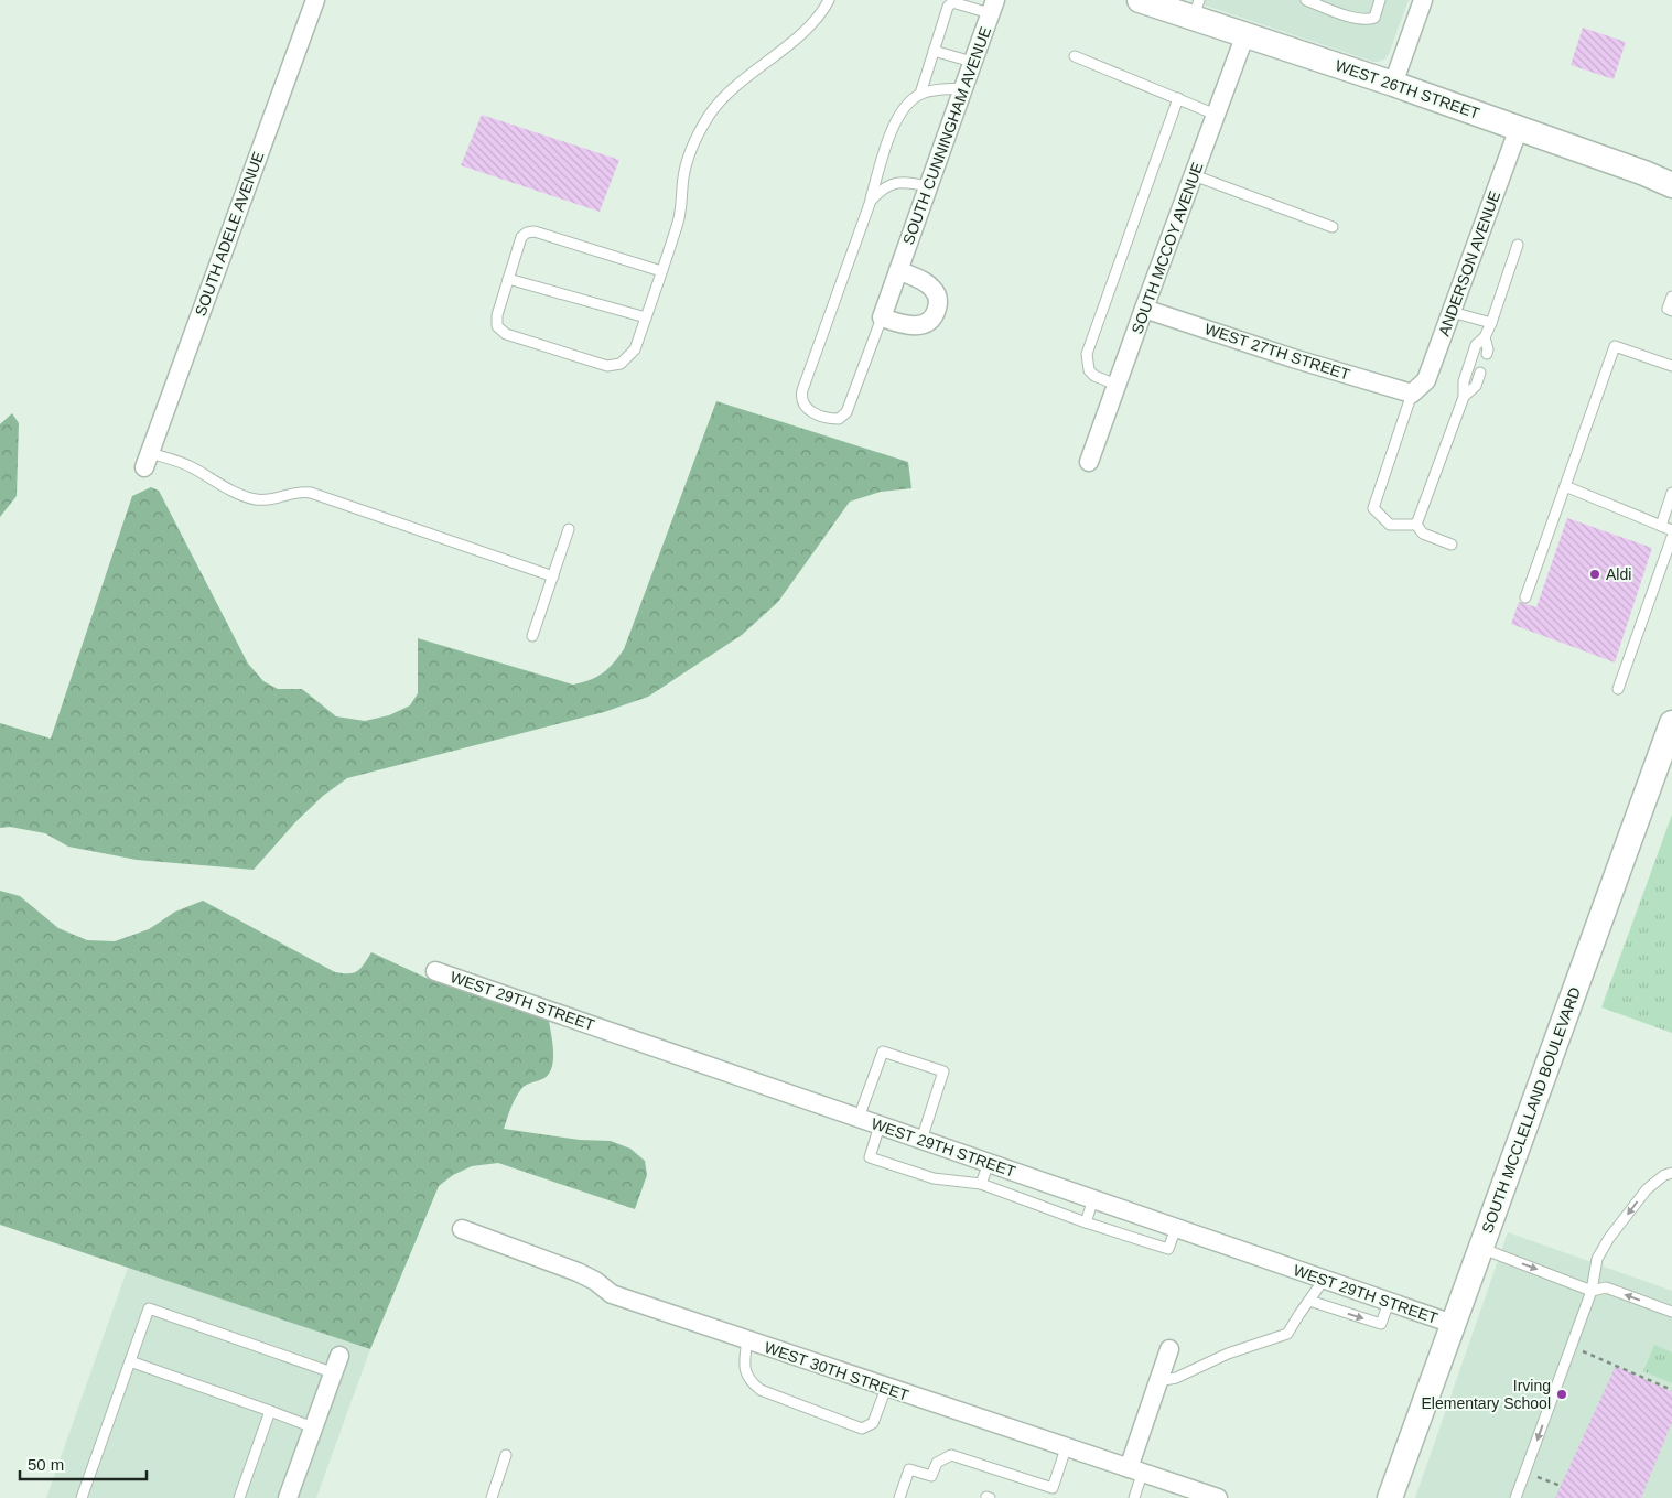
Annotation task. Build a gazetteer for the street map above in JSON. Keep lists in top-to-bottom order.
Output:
{
  "streets": {
    "main road": ["WEST 26TH STREET", "SOUTH MCCLELLAND BOULEVARD"],
    "street": [
      "SOUTH CUNNINGHAM AVENUE",
      "SOUTH ADELE AVENUE",
      "SOUTH MCCOY AVENUE",
      "ANDERSON AVENUE",
      "WEST 27TH STREET",
      "WEST 29TH STREET",
      "WEST 30TH STREET"
    ]
  },
  "crossings": [
    ["WEST 26TH STREET", "SOUTH MCCOY AVENUE"],
    ["WEST 26TH STREET", "ANDERSON AVENUE"],
    ["SOUTH MCCOY AVENUE", "WEST 27TH STREET"],
    ["ANDERSON AVENUE", "WEST 27TH STREET"],
    ["WEST 29TH STREET", "SOUTH MCCLELLAND BOULEVARD"]
  ],
  "places": ["Aldi", "Irving Elementary School"],
  "scale_bar": "50 m"
}
